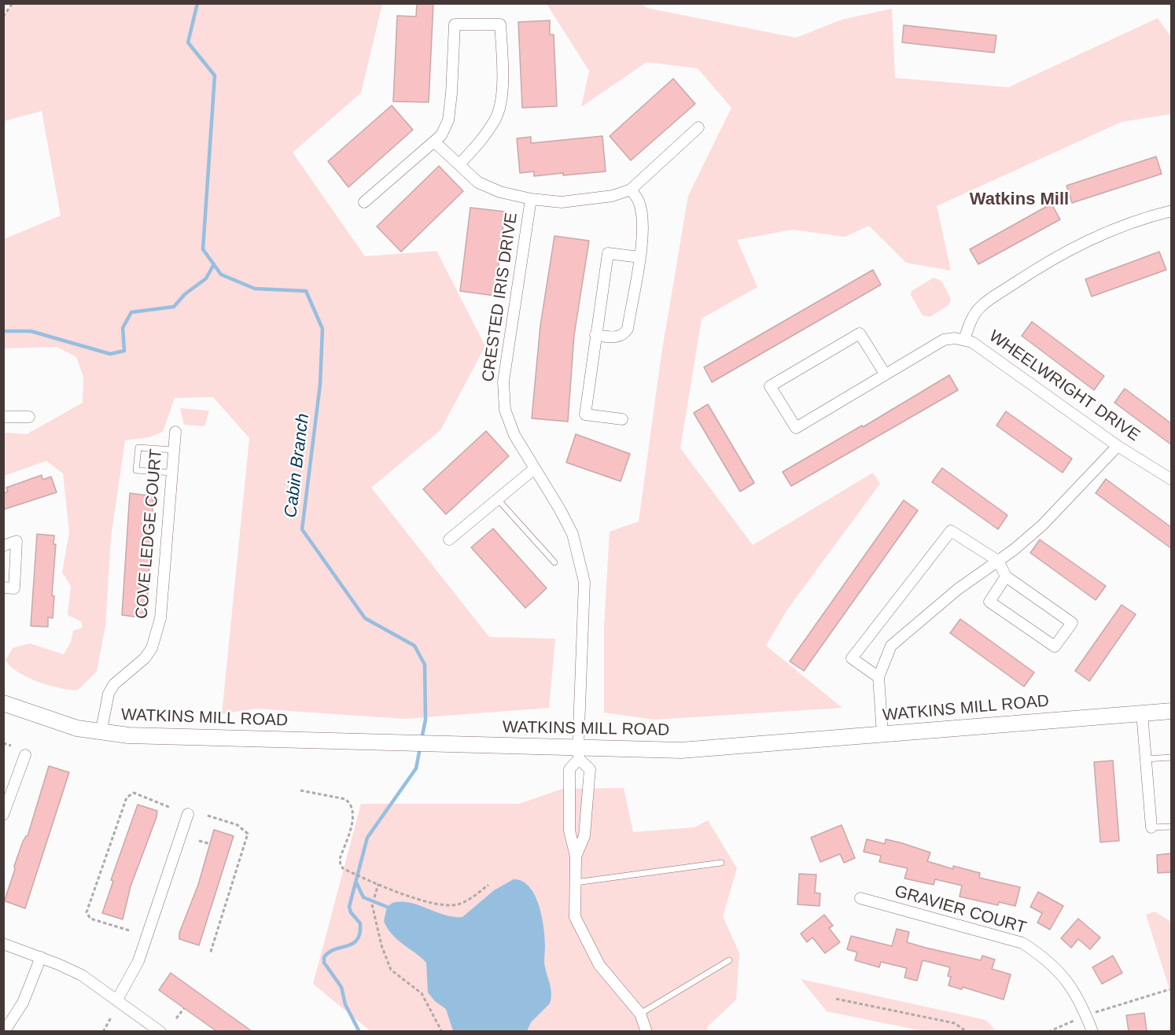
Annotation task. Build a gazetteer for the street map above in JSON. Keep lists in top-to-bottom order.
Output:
{
  "streets": {
    "street": [
      "CRESTED IRIS DRIVE",
      "WHEELWRIGHT DRIVE",
      "COVE LEDGE COURT",
      "WATKINS MILL ROAD",
      "GRAVIER COURT"
    ]
  },
  "crossings": [
    ["CRESTED IRIS DRIVE", "WATKINS MILL ROAD"],
    ["COVE LEDGE COURT", "WATKINS MILL ROAD"]
  ],
  "districts": ["Watkins Mill"],
  "water": ["Cabin Branch"]
}
